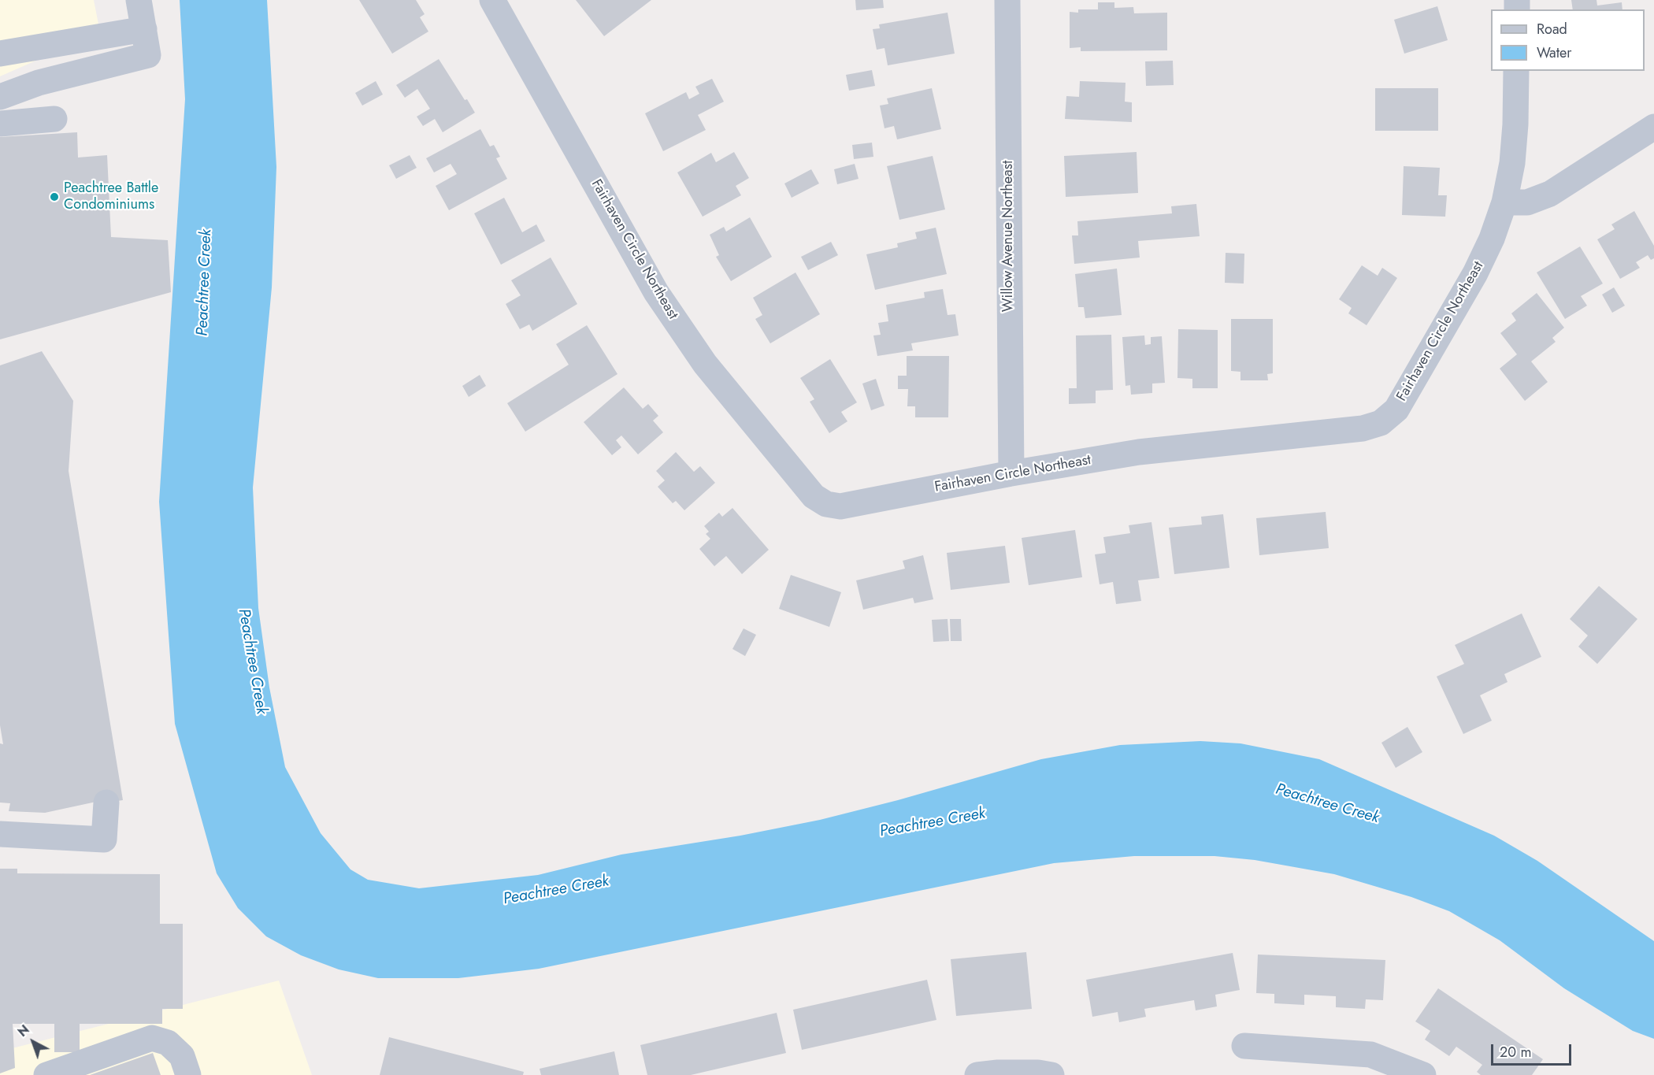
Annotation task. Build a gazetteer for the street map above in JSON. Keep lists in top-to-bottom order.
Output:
{
  "streets": {
    "street": ["Willow Avenue Northeast", "Fairhaven Circle Northeast"]
  },
  "crossings": [
    ["Willow Avenue Northeast", "Fairhaven Circle Northeast"]
  ],
  "water": ["Peachtree Creek"],
  "places": ["Peachtree Battle Condominiums"],
  "legend": ["Road", "Water"],
  "scale_bar": "20 m",
  "north": "top left"
}
